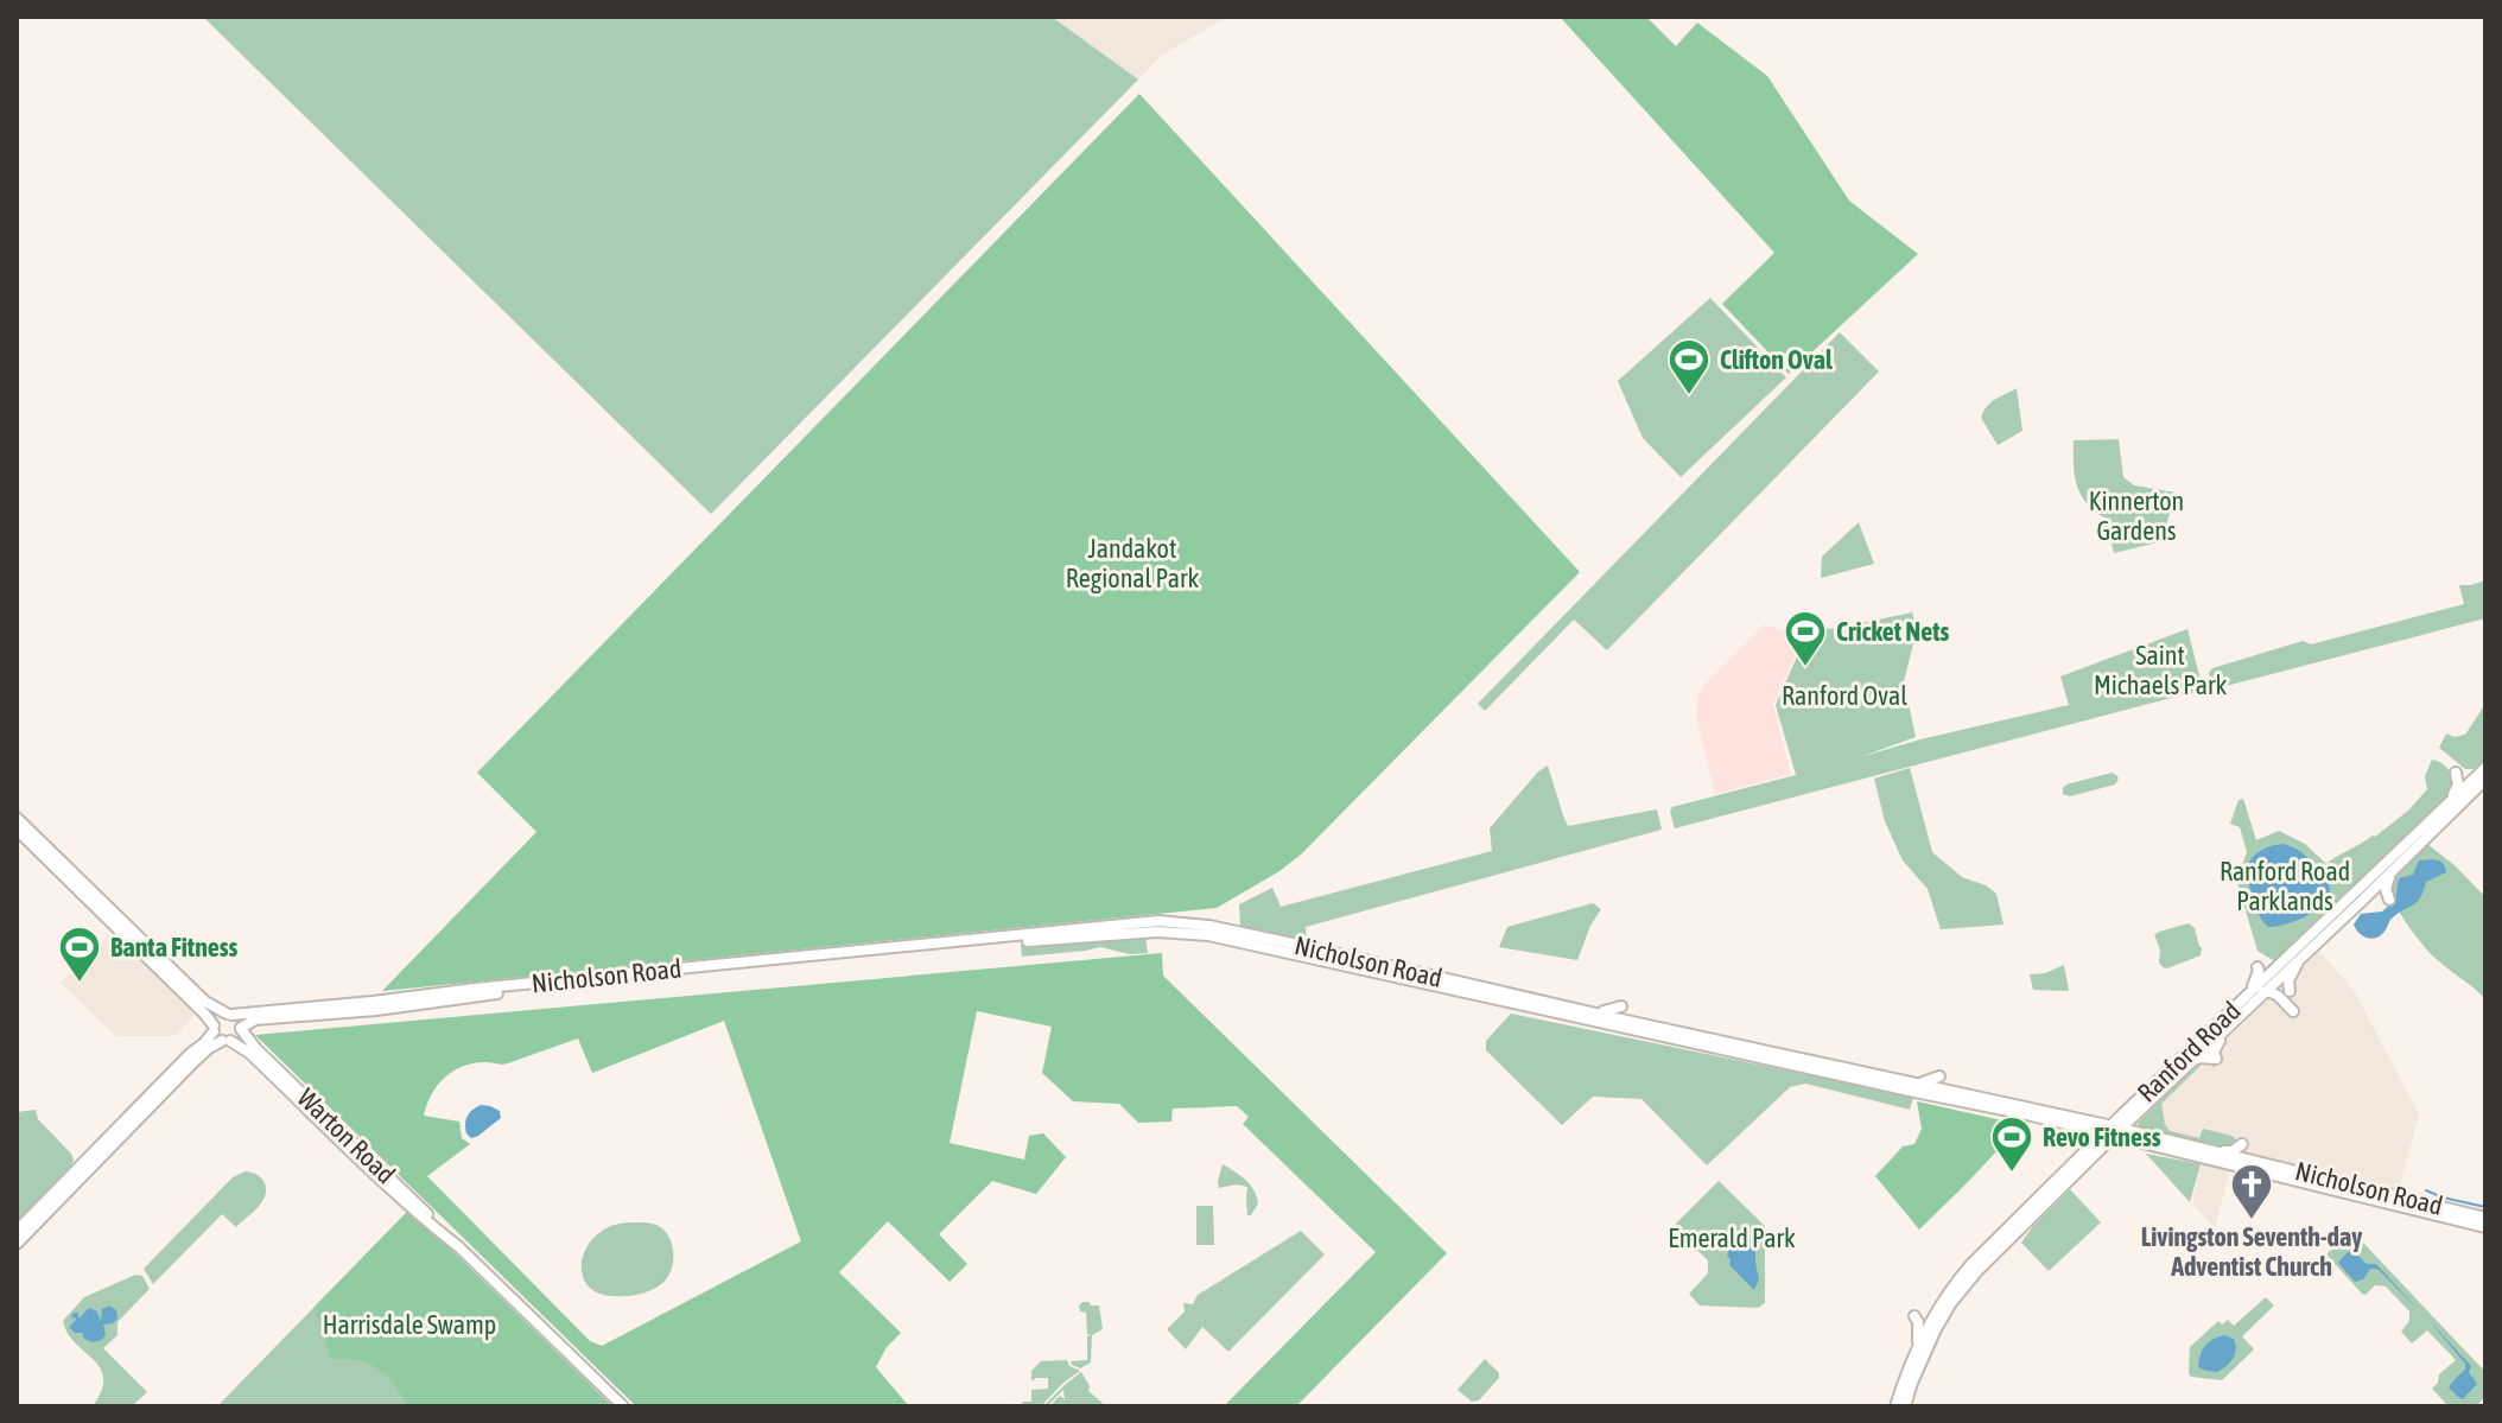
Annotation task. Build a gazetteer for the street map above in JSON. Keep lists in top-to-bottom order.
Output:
{
  "streets": {
    "main road": ["Nicholson Road", "Ranford Road", "Warton Road"]
  },
  "crossings": [
    ["Nicholson Road", "Ranford Road"],
    ["Nicholson Road", "Warton Road"]
  ],
  "parks": [
    "Kinnerton Gardens",
    "Jandakot Regional Park",
    "Saint Michaels Park",
    "Ranford Oval",
    "Ranford Road Parklands",
    "Emerald Park",
    "Harrisdale Swamp"
  ],
  "places": {
    "sports": [
      "Clifton Oval",
      "Cricket Nets",
      "Banta Fitness",
      "Revo Fitness"
    ],
    "church": ["Livingston Seventh-day Adventist Church"]
  }
}
